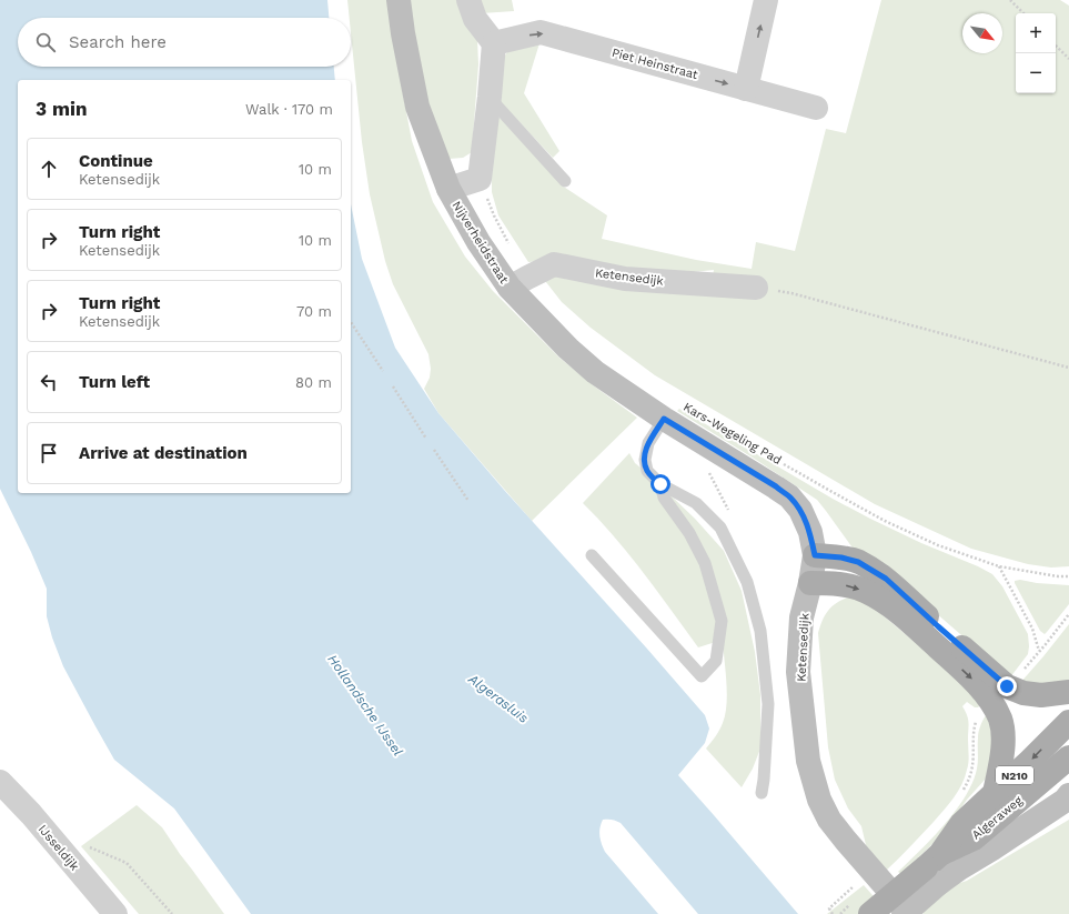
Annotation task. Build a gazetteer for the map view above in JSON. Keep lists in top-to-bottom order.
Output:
{
  "streets": {
    "main road": ["N210", "Algeraweg"],
    "street": [
      "Piet Heinstraat",
      "Nijverheidstraat",
      "Ketensedijk",
      "IJsseldijk"
    ],
    "path": ["Kars-Wegeling Pad"]
  },
  "crossings": [
    ["Nijverheidstraat", "Ketensedijk"],
    ["N210", "Algeraweg"]
  ],
  "one_way": ["Piet Heinstraat"],
  "water": ["Algerasluis", "Hollandsche IJssel"],
  "north": "bottom right",
  "page": {
    "map_buttons": ["+", "−"],
    "search": "Search here",
    "heading": ["3 min", "Walk · 170 m"],
    "list": [
      ["Continue", "Ketensedijk", "10 m"],
      ["Turn right", "Ketensedijk", "10 m"],
      ["Turn right", "Ketensedijk", "70 m"],
      ["Turn left", "80 m"],
      "Arrive at destination"
    ]
  }
}
